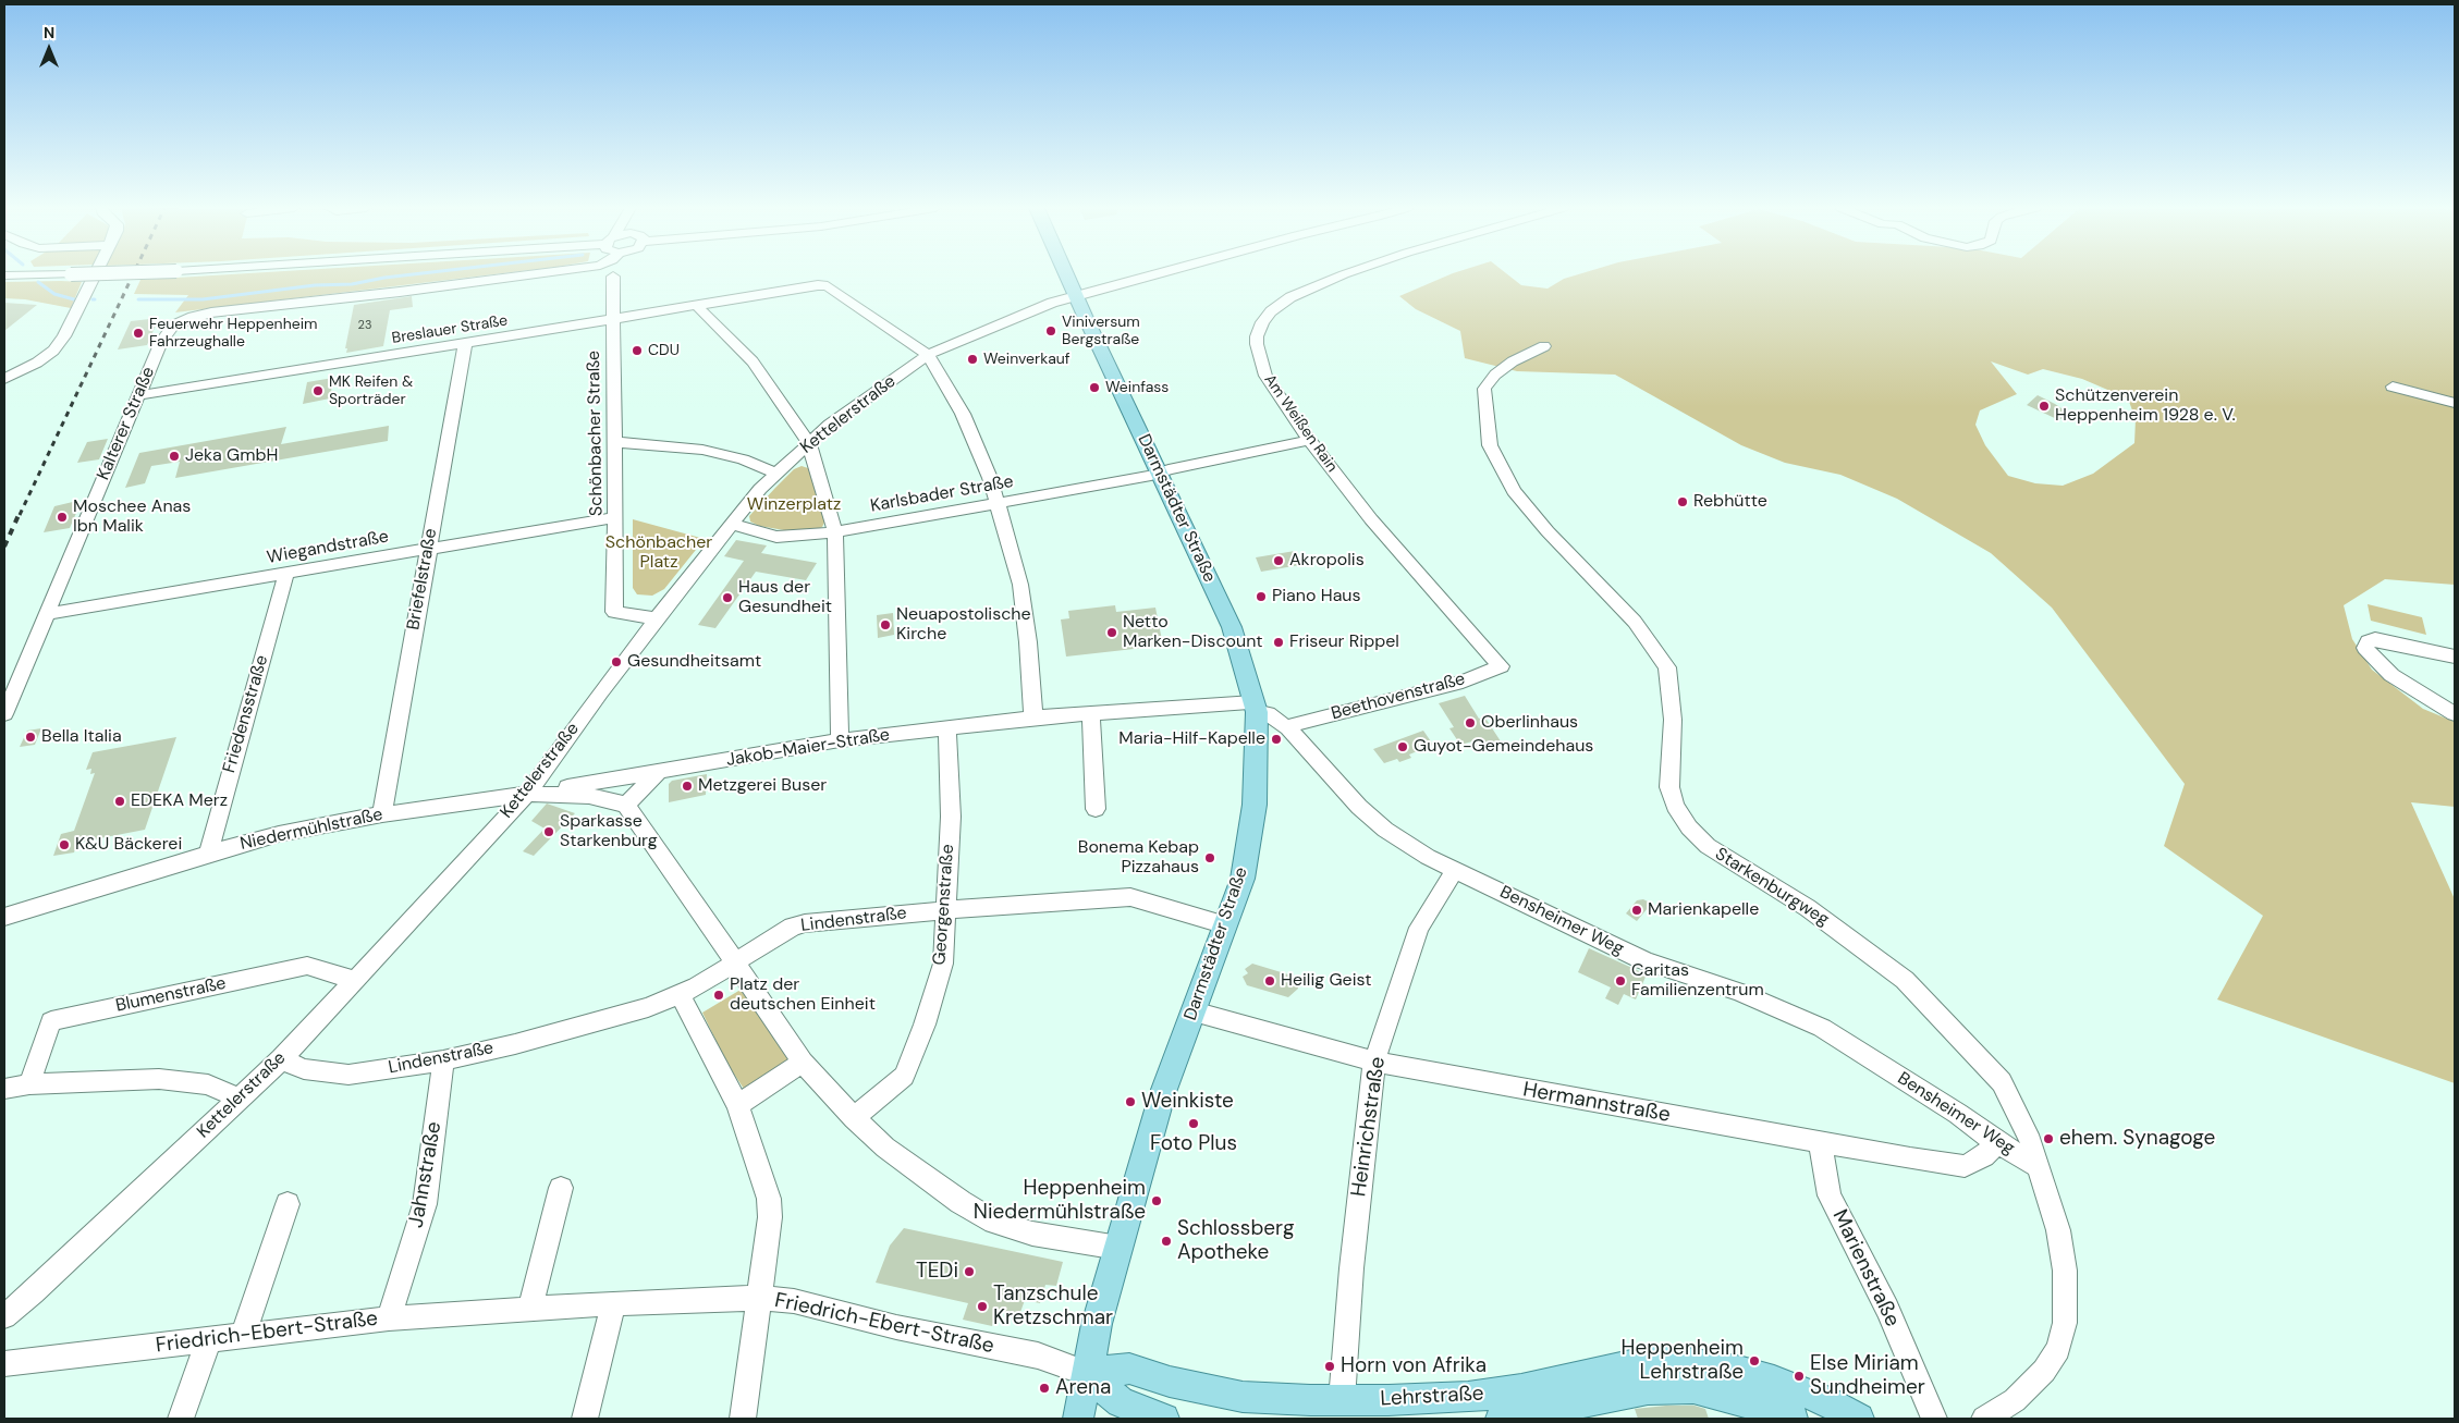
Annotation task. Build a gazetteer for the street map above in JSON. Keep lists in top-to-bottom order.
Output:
{
  "streets": {
    "main road": ["Darmstädter Straße", "Lehrstraße"],
    "street": [
      "Breslauer Straße",
      "Kettelerstraße",
      "Kalterer Straße",
      "Am Weißen Rain",
      "Schönbacher Straße",
      "Karlsbader Straße",
      "Wiegandstraße",
      "Briefelstraße",
      "Beethovenstraße",
      "Friedensstraße",
      "Jakob-Maier-Straße",
      "Niedermühlstraße",
      "Starkenburgweg",
      "Georgenstraße",
      "Lindenstraße",
      "Bensheimer Weg",
      "Blumenstraße",
      "Hermannstraße",
      "Heinrichstraße",
      "Jahnstraße",
      "Marienstraße",
      "Friedrich-Ebert-Straße"
    ]
  },
  "crossings": [
    ["Breslauer Straße", "Kalterer Straße"],
    ["Breslauer Straße", "Schönbacher Straße"],
    ["Breslauer Straße", "Briefelstraße"],
    ["Kettelerstraße", "Schönbacher Straße"],
    ["Kettelerstraße", "Karlsbader Straße"],
    ["Kettelerstraße", "Darmstädter Straße"],
    ["Kettelerstraße", "Jakob-Maier-Straße"],
    ["Kettelerstraße", "Niedermühlstraße"],
    ["Kettelerstraße", "Lindenstraße"],
    ["Kettelerstraße", "Blumenstraße"],
    ["Kalterer Straße", "Wiegandstraße"],
    ["Am Weißen Rain", "Karlsbader Straße"],
    ["Am Weißen Rain", "Beethovenstraße"],
    ["Schönbacher Straße", "Wiegandstraße"],
    ["Karlsbader Straße", "Darmstädter Straße"],
    ["Darmstädter Straße", "Jakob-Maier-Straße"],
    ["Darmstädter Straße", "Lindenstraße"],
    ["Darmstädter Straße", "Bensheimer Weg"],
    ["Darmstädter Straße", "Hermannstraße"],
    ["Darmstädter Straße", "Friedrich-Ebert-Straße"],
    ["Darmstädter Straße", "Lehrstraße"],
    ["Wiegandstraße", "Briefelstraße"],
    ["Wiegandstraße", "Friedensstraße"],
    ["Briefelstraße", "Niedermühlstraße"],
    ["Beethovenstraße", "Bensheimer Weg"],
    ["Friedensstraße", "Niedermühlstraße"],
    ["Jakob-Maier-Straße", "Niedermühlstraße"],
    ["Jakob-Maier-Straße", "Georgenstraße"],
    ["Jakob-Maier-Straße", "Bensheimer Weg"],
    ["Starkenburgweg", "Bensheimer Weg"],
    ["Georgenstraße", "Lindenstraße"],
    ["Lindenstraße", "Jahnstraße"],
    ["Bensheimer Weg", "Hermannstraße"],
    ["Bensheimer Weg", "Heinrichstraße"],
    ["Hermannstraße", "Heinrichstraße"],
    ["Hermannstraße", "Marienstraße"],
    ["Heinrichstraße", "Lehrstraße"],
    ["Jahnstraße", "Friedrich-Ebert-Straße"],
    ["Friedrich-Ebert-Straße", "Lehrstraße"]
  ],
  "parks": ["Winzerplatz", "Schönbacher Platz"],
  "places": [
    "Viniversum Bergstraße",
    "Feuerwehr Heppenheim Fahrzeughalle",
    "CDU",
    "Weinverkauf",
    "Weinfass",
    "MK Reifen & Sporträder",
    "Schützenverein Heppenheim 1928 e. V.",
    "Jeka GmbH",
    "Rebhütte",
    "Moschee Anas Ibn Malik",
    "Akropolis",
    "Piano Haus",
    "Haus der Gesundheit",
    "Neuapostolische Kirche",
    "Netto Marken-Discount",
    "Friseur Rippel",
    "Gesundheitsamt",
    "Oberlinhaus",
    "Bella Italia",
    "Maria-Hilf-Kapelle",
    "Guyot-Gemeindehaus",
    "Metzgerei Buser",
    "EDEKA Merz",
    "Sparkasse Starkenburg",
    "K&U Bäckerei",
    "Bonema Kebap Pizzahaus",
    "Marienkapelle",
    "Heilig Geist",
    "Caritas Familienzentrum",
    "Platz der deutschen Einheit",
    "Weinkiste",
    "Foto Plus",
    "ehem. Synagoge",
    "Heppenheim Niedermühlstraße",
    "Schlossberg Apotheke",
    "TEDi",
    "Tanzschule Kretzschmar",
    "Heppenheim Lehrstraße",
    "Horn von Afrika",
    "Else Miriam Sundheimer",
    "Arena"
  ],
  "house_numbers": ["23"],
  "north": "top"
}
